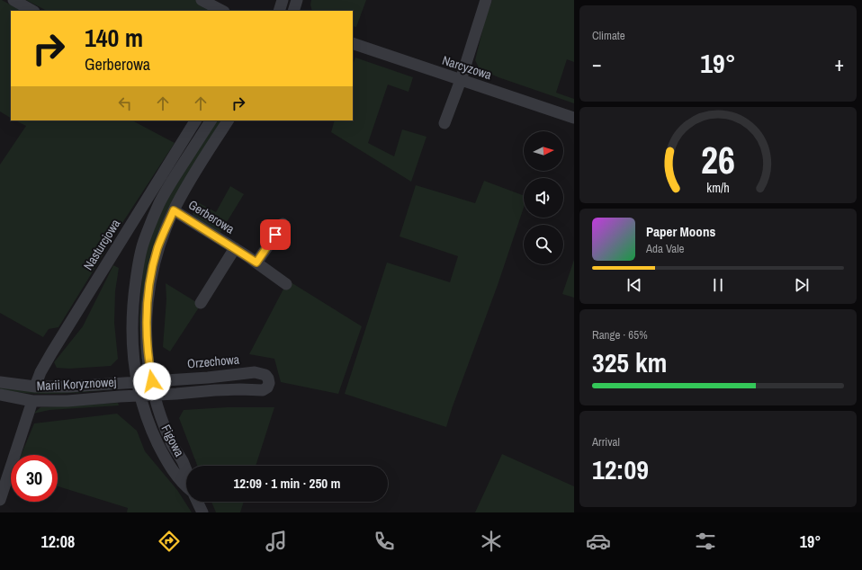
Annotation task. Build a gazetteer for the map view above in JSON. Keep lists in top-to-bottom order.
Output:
{
  "streets": {
    "street": [
      "Narcyzowa",
      "Gerberowa",
      "Nasturcjowa",
      "Orzechowa",
      "Marii Koryznowej",
      "Figowa"
    ]
  },
  "crossings": [
    ["Gerberowa", "Figowa"],
    ["Nasturcjowa", "Marii Koryznowej"],
    ["Orzechowa", "Marii Koryznowej"],
    ["Orzechowa", "Figowa"],
    ["Marii Koryznowej", "Figowa"]
  ],
  "north": "right",
  "page": {
    "tile": [
      "Climate",
      ["Range · 65%", "325 km"],
      ["Arrival", "12:09"]
    ],
    "turn": ["140 m", "Gerberowa"],
    "heat": ["−", "19°", "+"],
    "song": ["Paper Moons", "Ada Vale"],
    "limit": "30",
    "trip": "12:09 · 1 min · 250 m",
    "tabs": ["12:08", "19°"],
    "gauge": ["26", "km/h"]
  }
}
